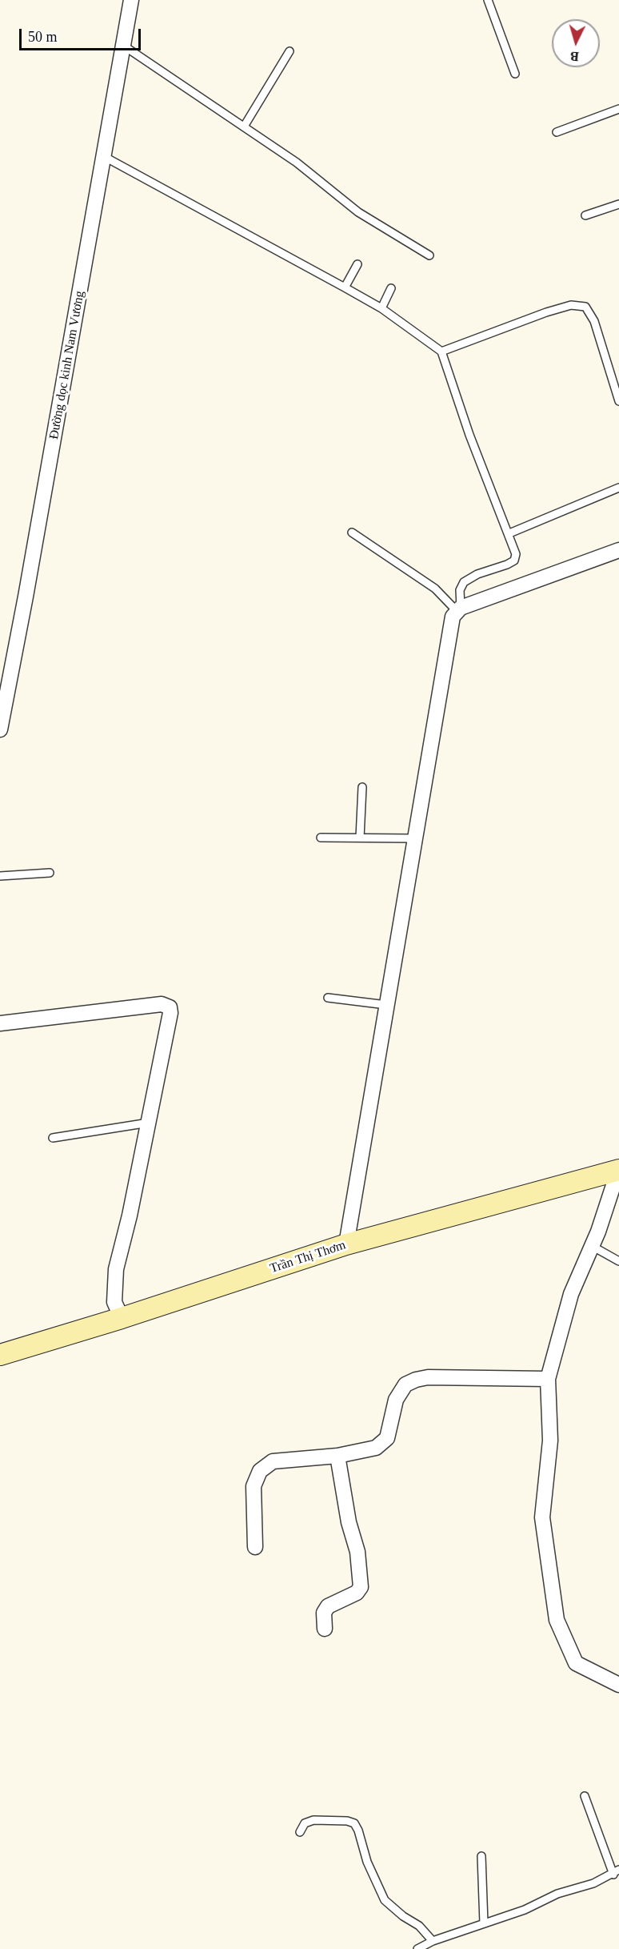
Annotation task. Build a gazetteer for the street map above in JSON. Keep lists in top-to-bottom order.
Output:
{
  "streets": {
    "street": ["Đường dọc kinh Nam Vương", "Trần Thị Thơm"]
  },
  "scale_bar": "50 m",
  "north": "bottom"
}
